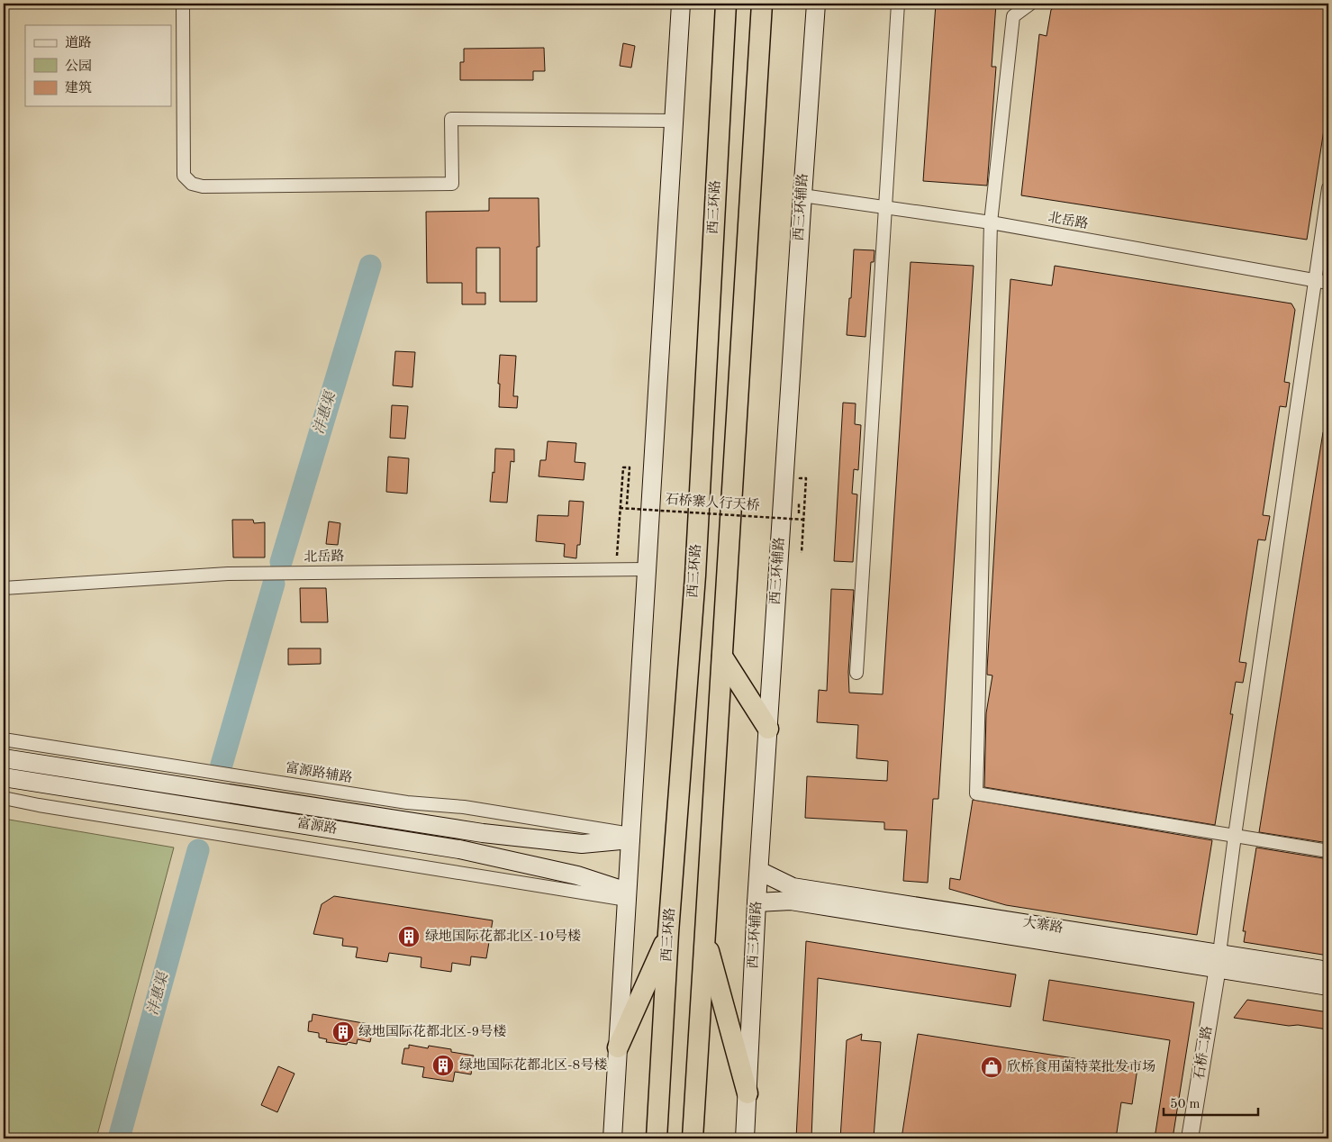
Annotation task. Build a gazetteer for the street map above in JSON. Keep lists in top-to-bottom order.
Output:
{
  "streets": {
    "highway": ["西三环路"],
    "main road": ["西三环辅路", "富源路", "大寨路"],
    "street": ["北岳路", "富源路辅路", "石桥二路"],
    "path": ["石桥寨人行天桥"]
  },
  "crossings": [
    ["西三环辅路", "北岳路"],
    ["西三环辅路", "大寨路"],
    ["富源路辅路", "富源路"],
    ["大寨路", "石桥二路"]
  ],
  "water": ["沣惠渠"],
  "places": {
    "building": ["绿地国际花都北区-10号楼", "绿地国际花都北区-9号楼", "绿地国际花都北区-8号楼"],
    "shop": ["欣桥食用菌特菜批发市场"]
  },
  "legend": ["道路", "公园", "建筑"],
  "scale_bar": "50 m"
}
